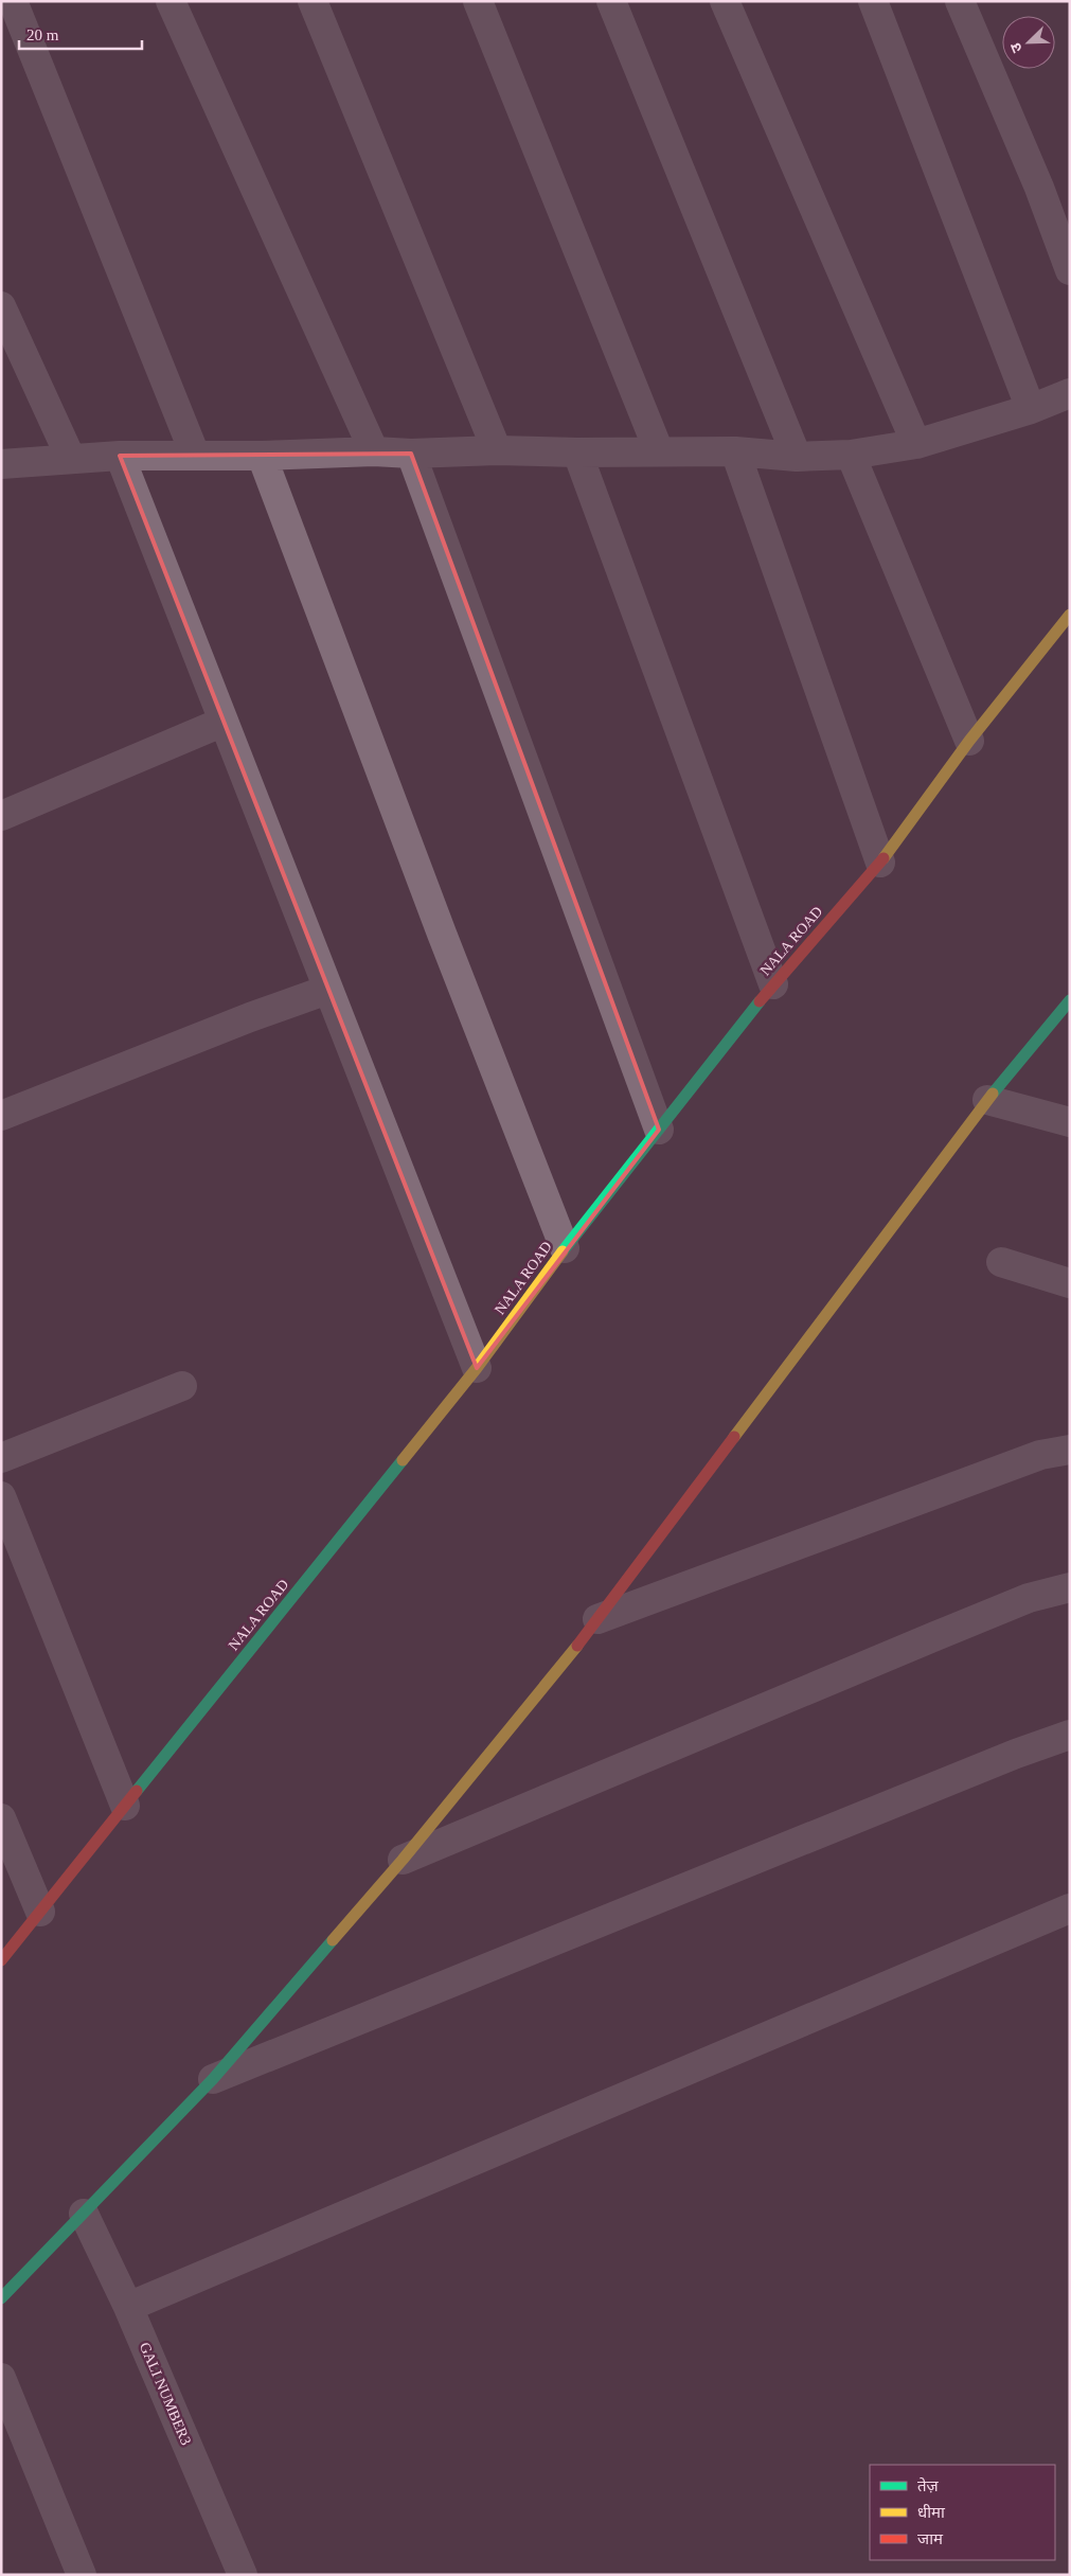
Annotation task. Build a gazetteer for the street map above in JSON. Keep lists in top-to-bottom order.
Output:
{
  "streets": {
    "street": ["NALA ROAD", "GALI NUMBER3"]
  },
  "legend": ["तेज़", "धीमा", "जाम"],
  "scale_bar": "20 m",
  "north": "bottom left"
}
